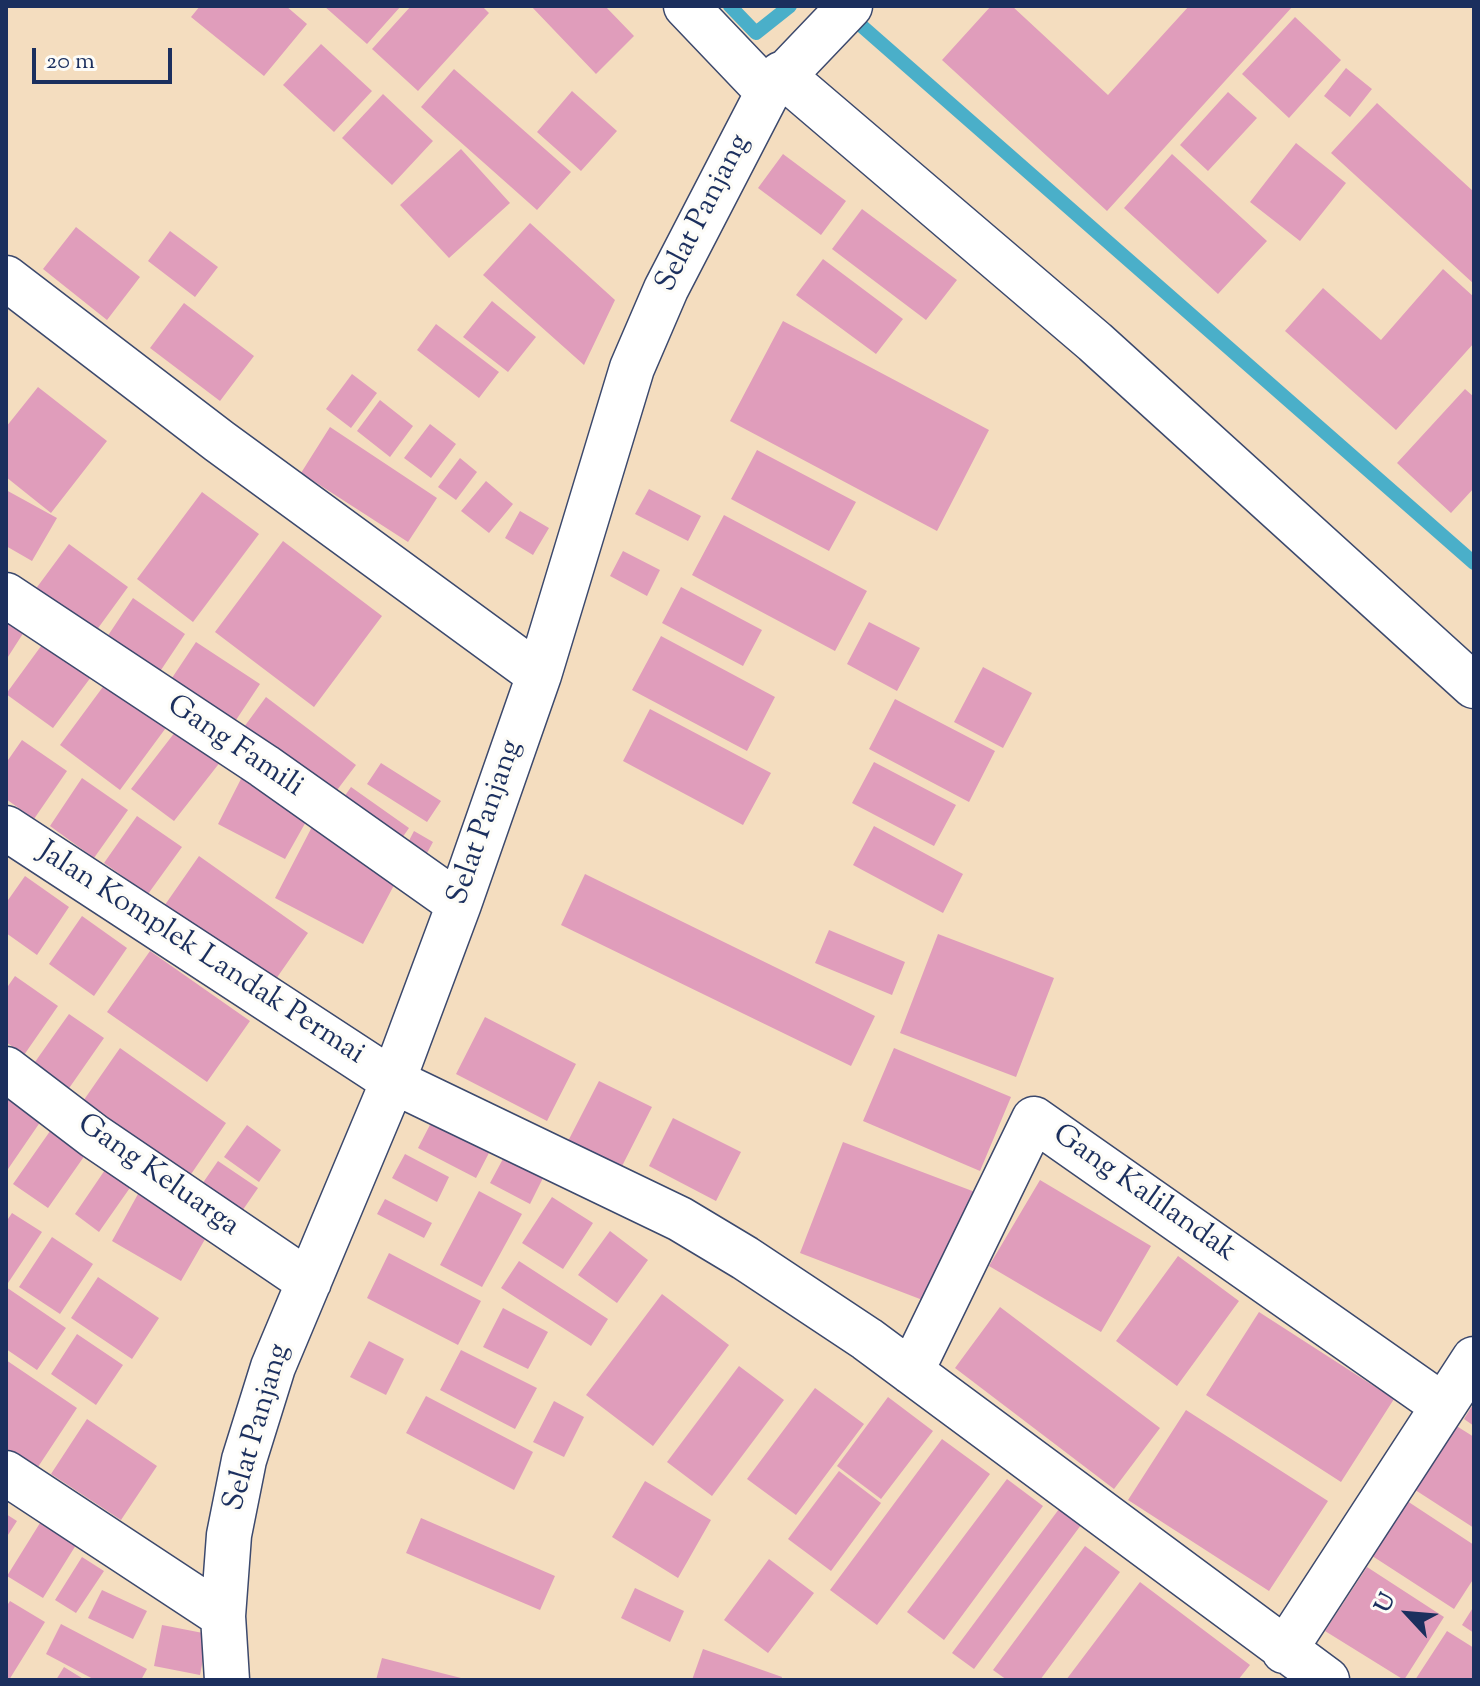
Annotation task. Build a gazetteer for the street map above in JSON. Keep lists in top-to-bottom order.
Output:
{
  "streets": {
    "street": [
      "Selat Panjang",
      "Gang Famili",
      "Jalan Komplek Landak Permai",
      "Gang Keluarga",
      "Gang Kalilandak"
    ]
  },
  "crossings": [
    ["Selat Panjang", "Gang Famili"],
    ["Selat Panjang", "Jalan Komplek Landak Permai"],
    ["Selat Panjang", "Gang Keluarga"]
  ],
  "scale_bar": "20 m",
  "north": "top left"
}
